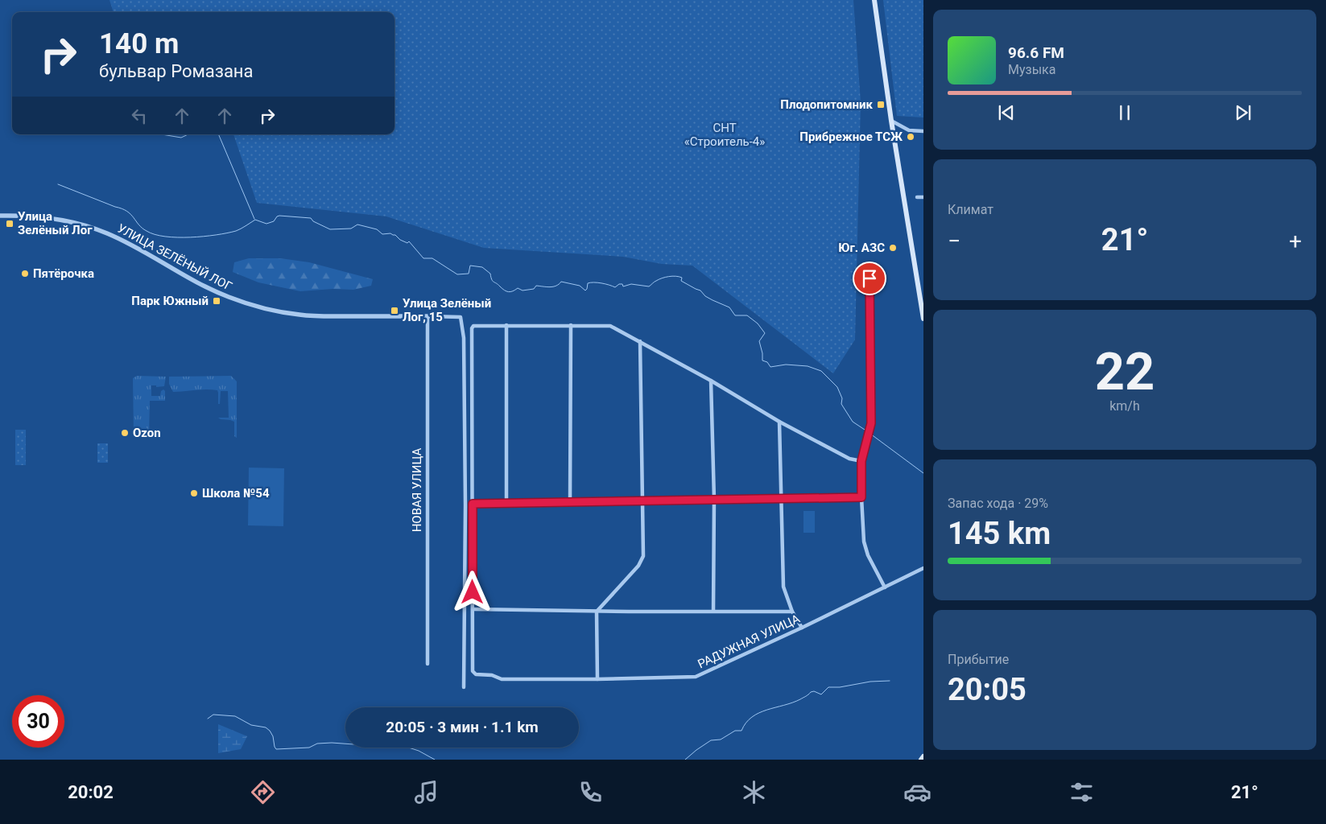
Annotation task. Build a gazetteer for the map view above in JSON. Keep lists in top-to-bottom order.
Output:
{
  "streets": {
    "street": ["УЛИЦА ЗЕЛЁНЫЙ ЛОГ", "НОВАЯ УЛИЦА", "РАДУЖНАЯ УЛИЦА"]
  },
  "crossings": [
    ["УЛИЦА ЗЕЛЁНЫЙ ЛОГ", "НОВАЯ УЛИЦА"]
  ],
  "parks": ["СНТ «Строитель-4»"],
  "places": {
    "transit": [
      "Плодопитомник",
      "Улица Зелёный Лог",
      "Парк Южный",
      "Улица Зелёный Лог, 15"
    ],
    "other": [
      "Прибрежное ТСЖ",
      "Юг. АЗС",
      "Пятёрочка",
      "Ozon",
      "Школа №54"
    ]
  },
  "page": {
    "turn": ["140 m", "бульвар Ромазана"],
    "song": ["96.6 FM", "Музыка"],
    "tile": [
      "Климат",
      ["22", "km/h"],
      ["Запас хода · 29%", "145 km"],
      ["Прибытие", "20:05"]
    ],
    "heat": ["−", "21°", "+"],
    "limit": "30",
    "trip": "20:05 · 3 мин · 1.1 km",
    "tabs": ["20:02", "21°"]
  }
}
